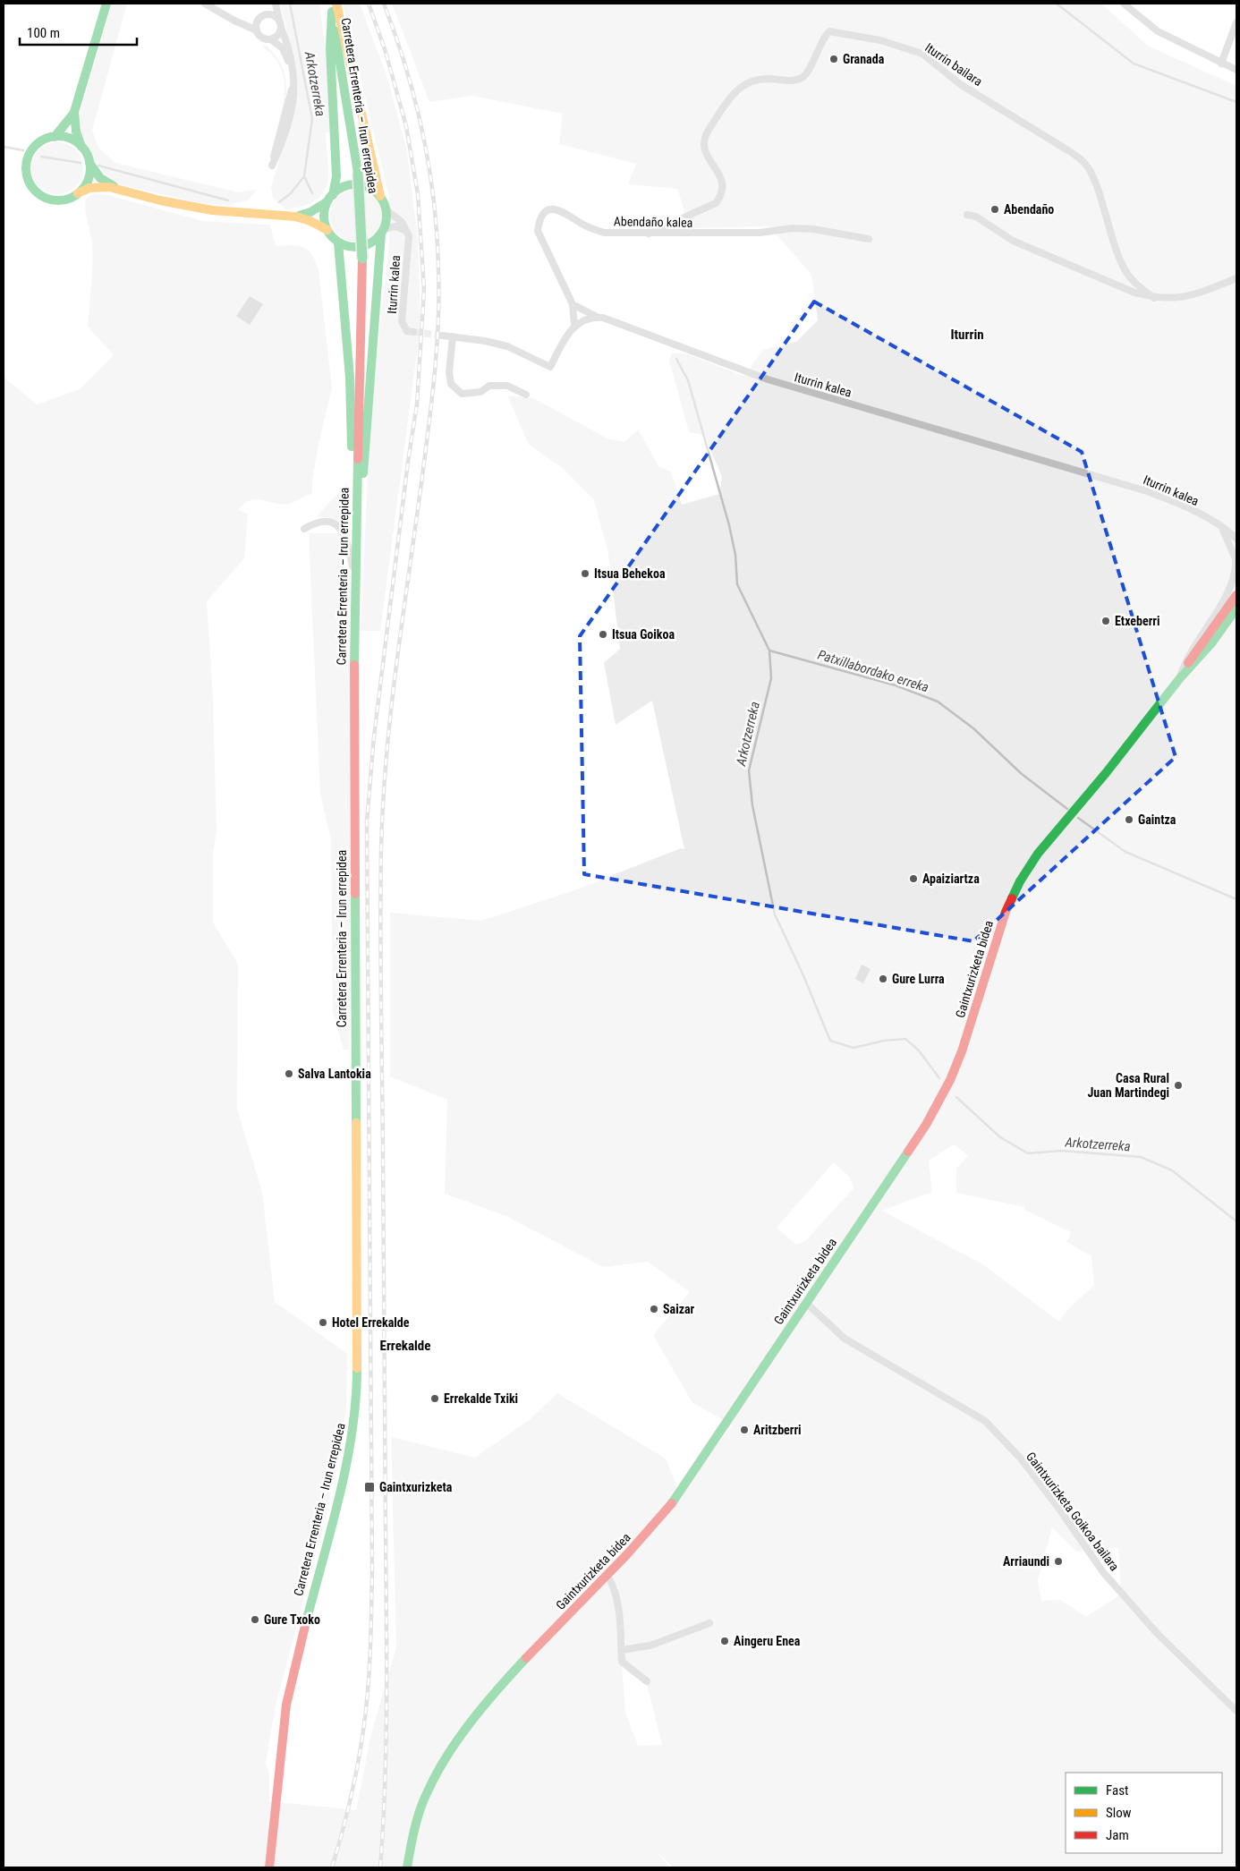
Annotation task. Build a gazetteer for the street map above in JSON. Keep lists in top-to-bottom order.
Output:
{
  "streets": {
    "main road": ["Carretera Errenteria – Irun errepidea", "Gaintxurizketa bidea"],
    "street": [
      "Iturrin bailara",
      "Abendaño kalea",
      "Iturrin kalea",
      "Gaintxurizketa Goikoa bailara"
    ]
  },
  "crossings": [
    ["Iturrin bailara", "Abendaño kalea"],
    ["Abendaño kalea", "Iturrin kalea"],
    ["Gaintxurizketa bidea", "Gaintxurizketa Goikoa bailara"]
  ],
  "districts": ["Iturrin", "Errekalde"],
  "water": ["Arkotzerreka", "Patxillabordako erreka"],
  "places": {
    "other": [
      "Granada",
      "Abendaño",
      "Itsua Behekoa",
      "Etxeberri",
      "Itsua Goikoa",
      "Gaintza",
      "Apaiziartza",
      "Gure Lurra",
      "Salva Lantokia",
      "Casa Rural Juan Martindegi",
      "Saizar",
      "Hotel Errekalde",
      "Errekalde Txiki",
      "Aritzberri",
      "Arriaundi",
      "Gure Txoko",
      "Aingeru Enea"
    ],
    "transit": ["Gaintxurizketa"]
  },
  "legend": ["Fast", "Slow", "Jam"],
  "scale_bar": "100 m"
}
